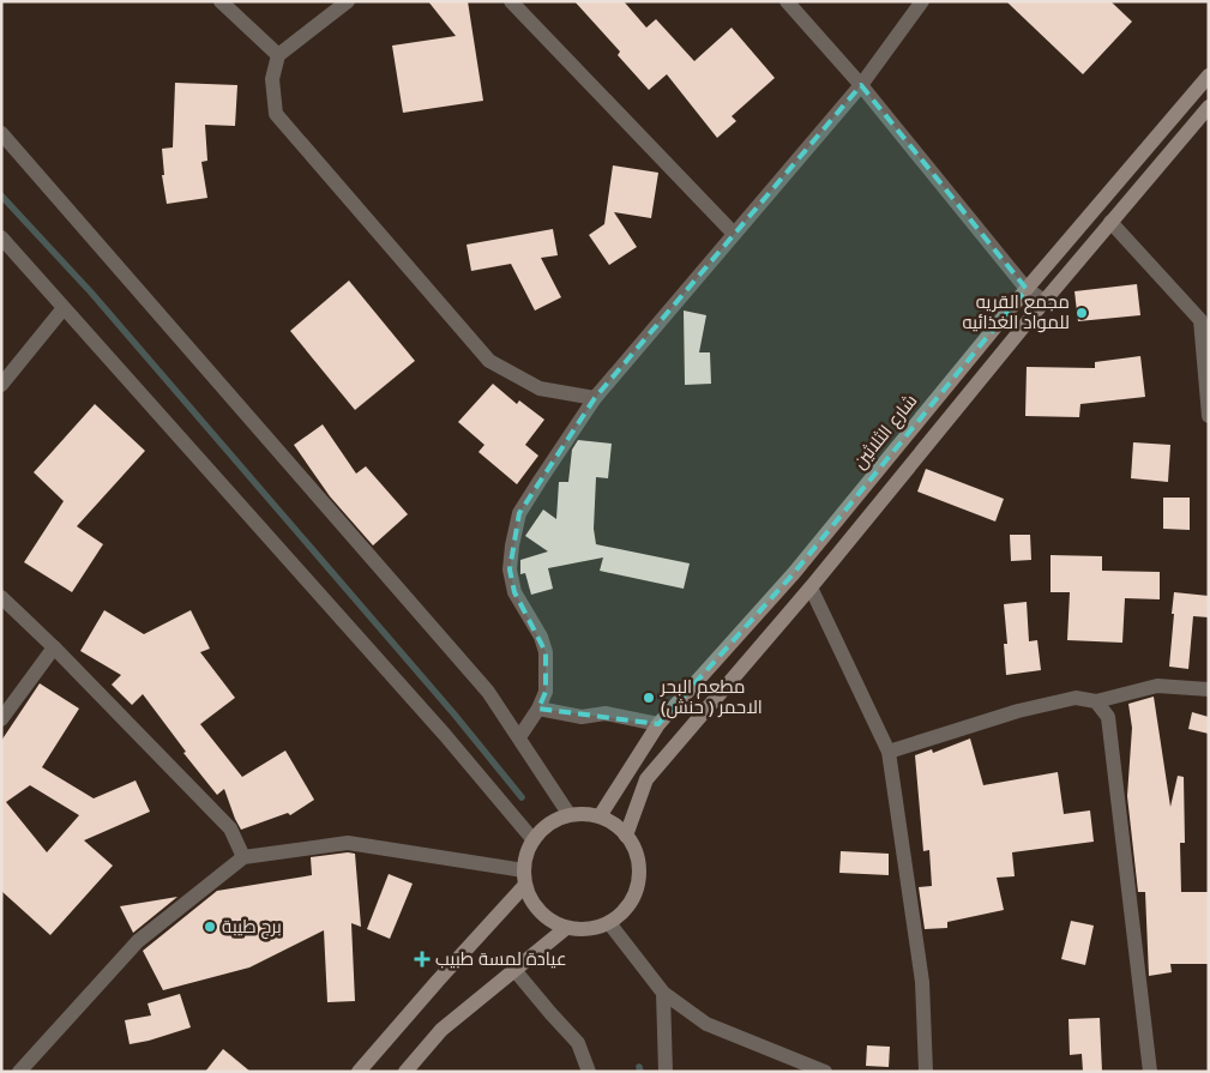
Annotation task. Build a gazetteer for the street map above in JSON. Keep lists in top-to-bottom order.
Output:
{
  "streets": {
    "main road": ["شارع الثلاثين"]
  },
  "places": {
    "other": ["مجمع القريه للمواد الغذائيه", "مطعم البحر الاحمر ( حنش)", "برج طيبة"],
    "health": ["عيادة لمسة طبيب"]
  }
}
